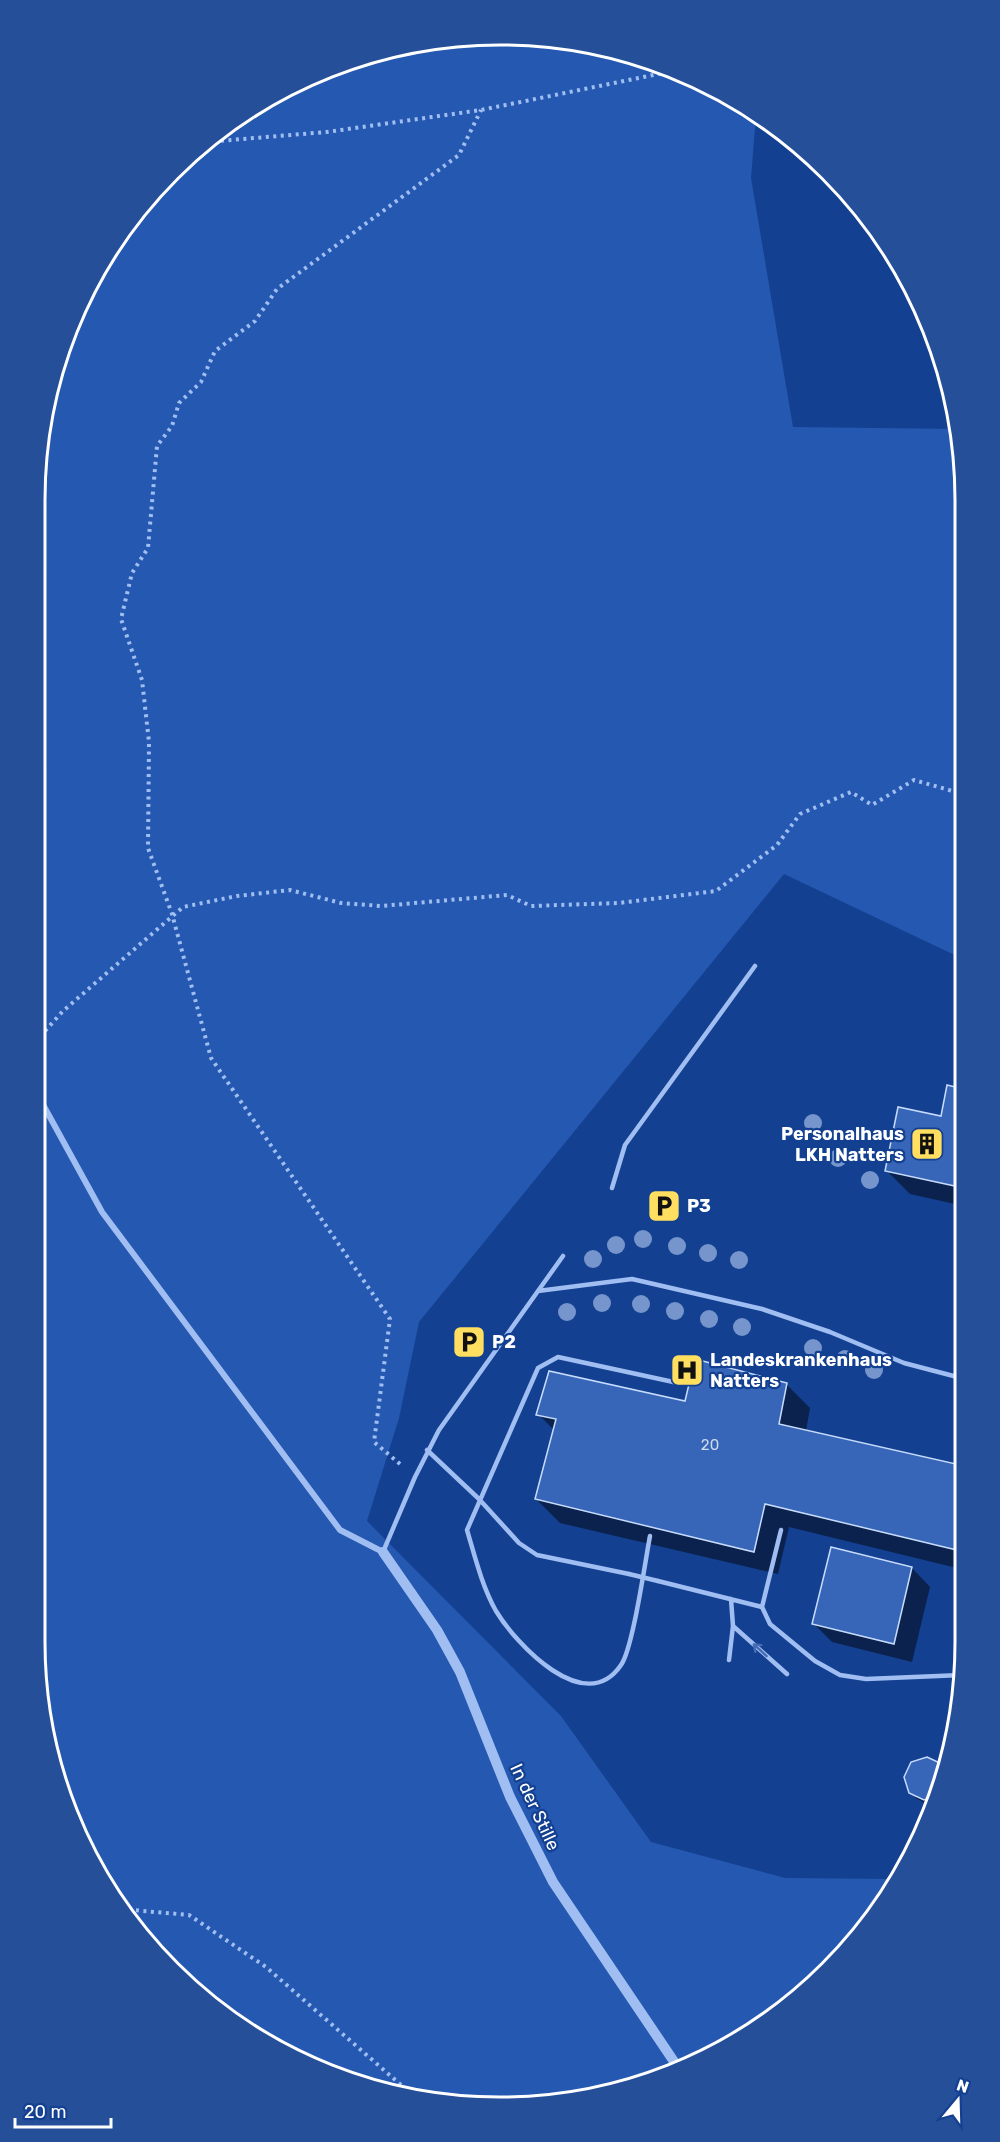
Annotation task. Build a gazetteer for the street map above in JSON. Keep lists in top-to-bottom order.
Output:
{
  "streets": {
    "street": ["In der Stille"]
  },
  "places": {
    "building": ["Personalhaus LKH Natters"],
    "parking": ["P3", "P2"],
    "hospital": ["Landeskrankenhaus Natters"]
  },
  "house_numbers": ["20"],
  "scale_bar": "20 m",
  "north": "top"
}
